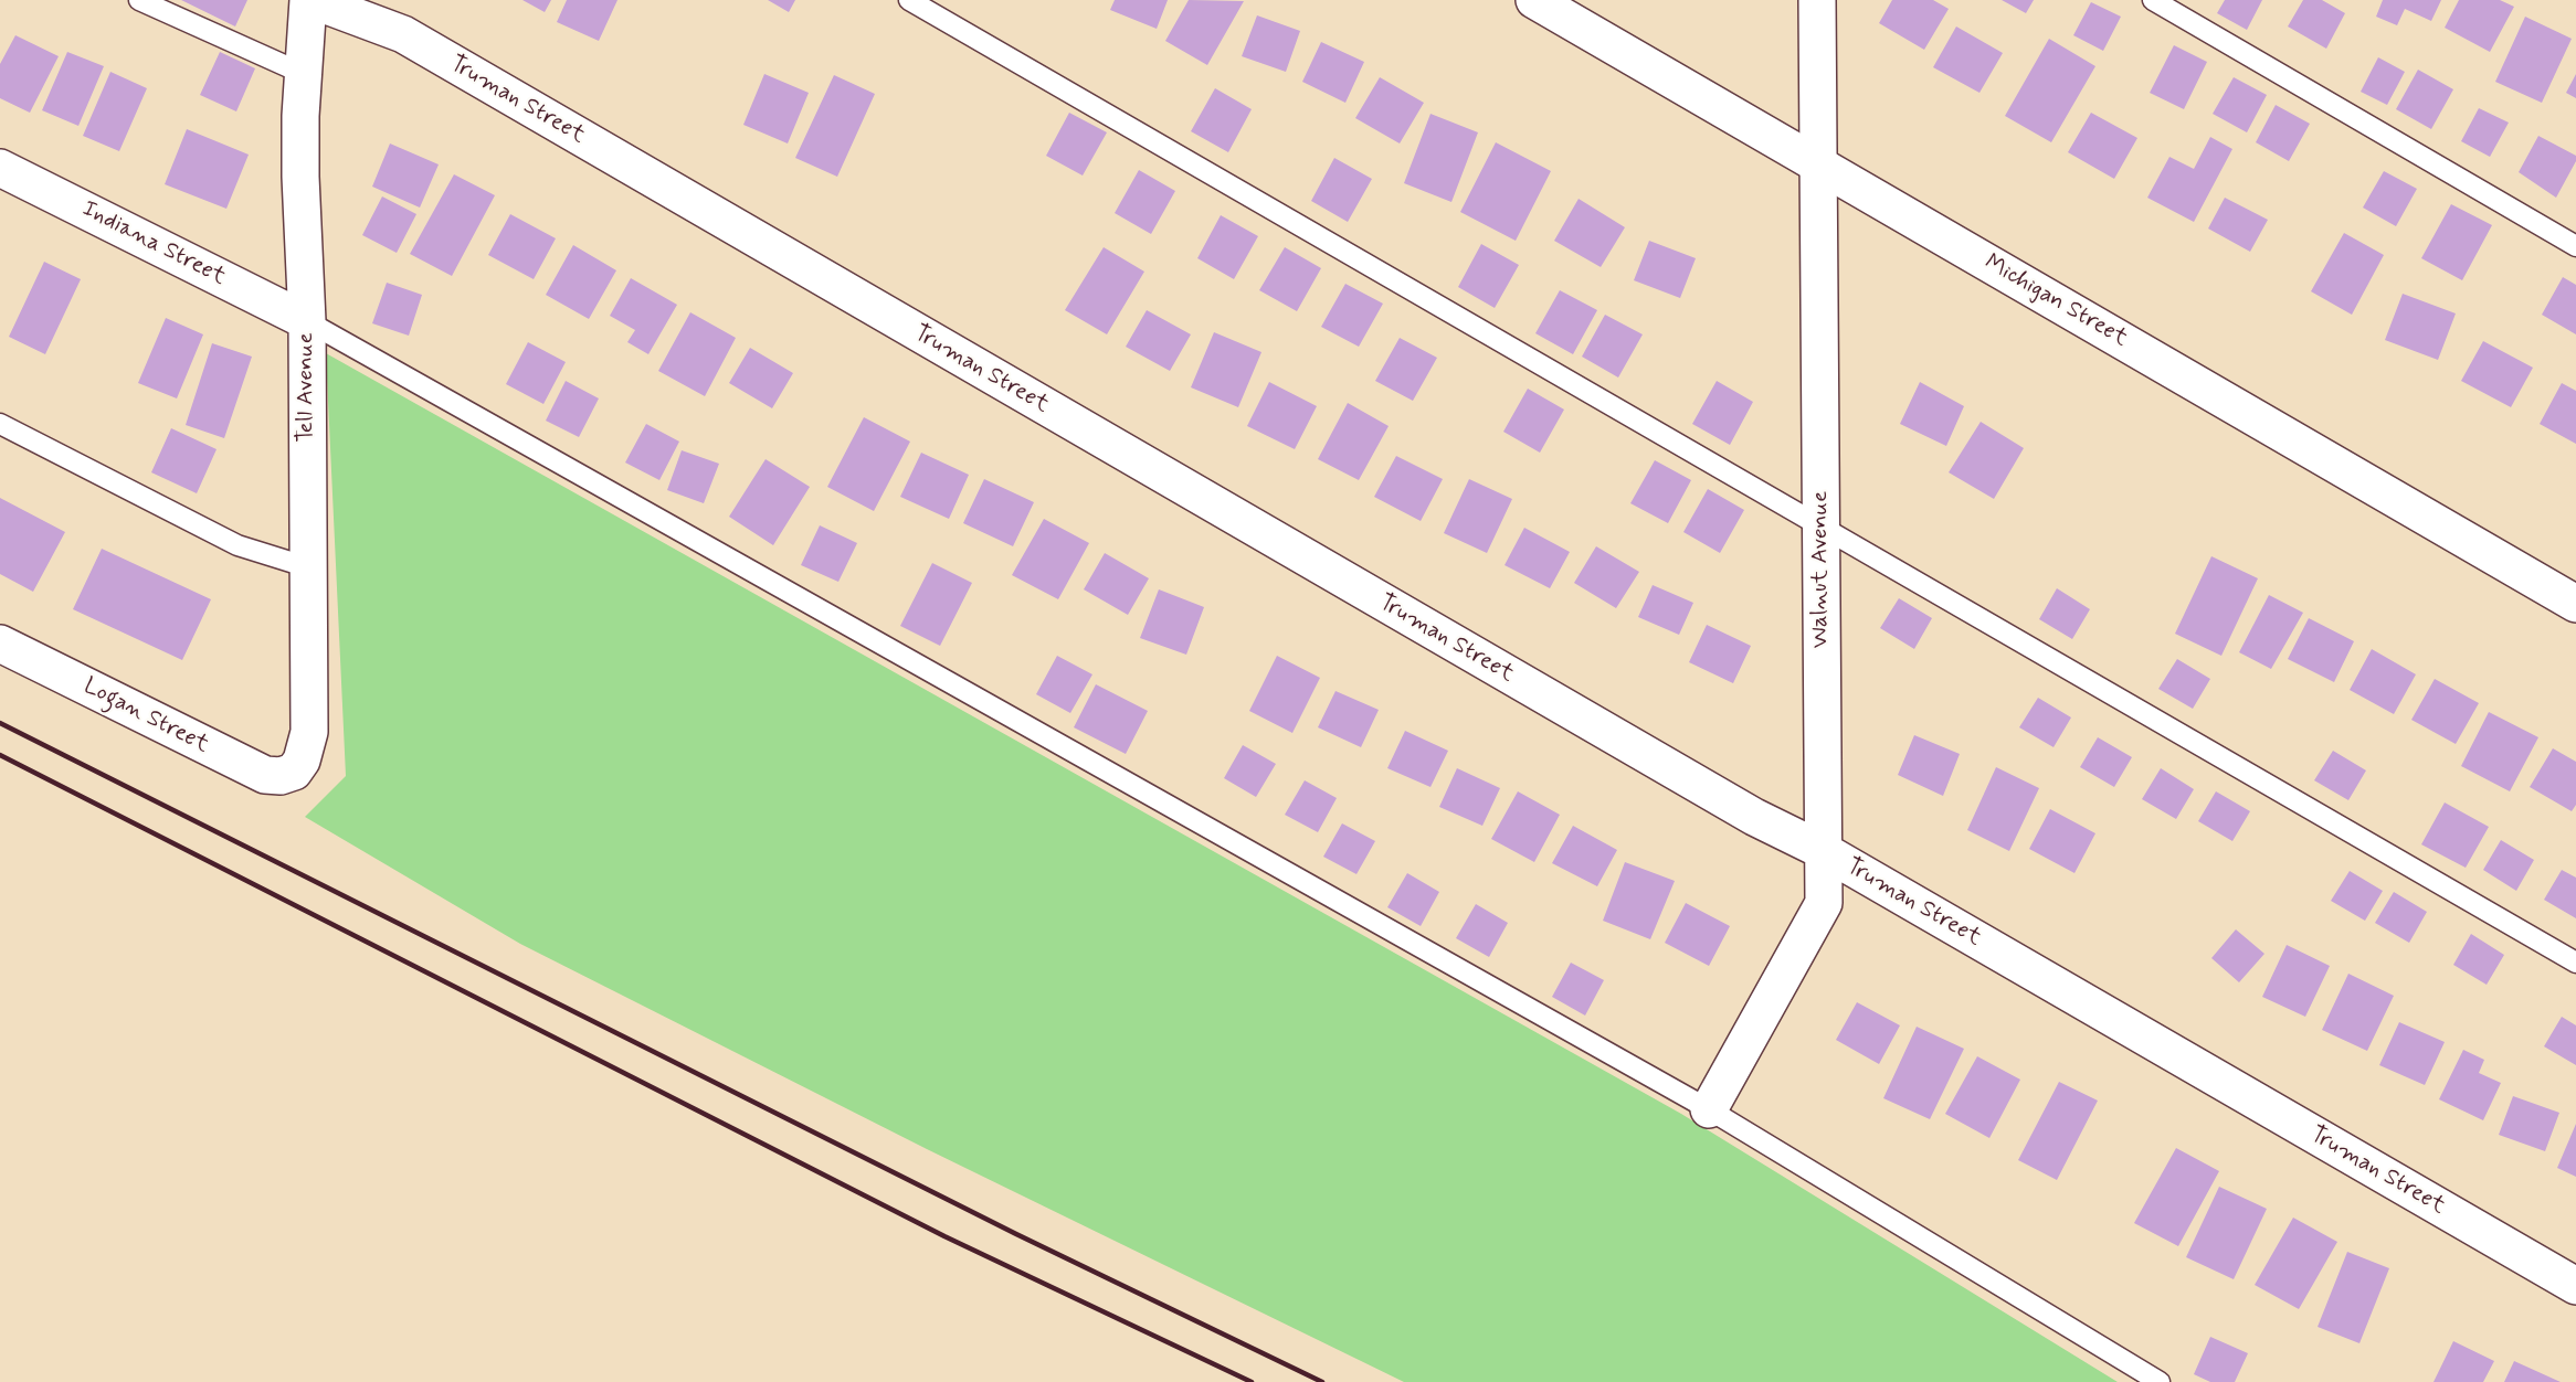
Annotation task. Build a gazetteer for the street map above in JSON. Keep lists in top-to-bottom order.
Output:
{
  "streets": {
    "street": [
      "Truman Street",
      "Indiana Street",
      "Michigan Street",
      "Tell Avenue",
      "Walnut Avenue",
      "Logan Street"
    ]
  },
  "crossings": [
    ["Truman Street", "Tell Avenue"],
    ["Truman Street", "Walnut Avenue"],
    ["Indiana Street", "Tell Avenue"],
    ["Michigan Street", "Walnut Avenue"],
    ["Tell Avenue", "Logan Street"]
  ]
}
